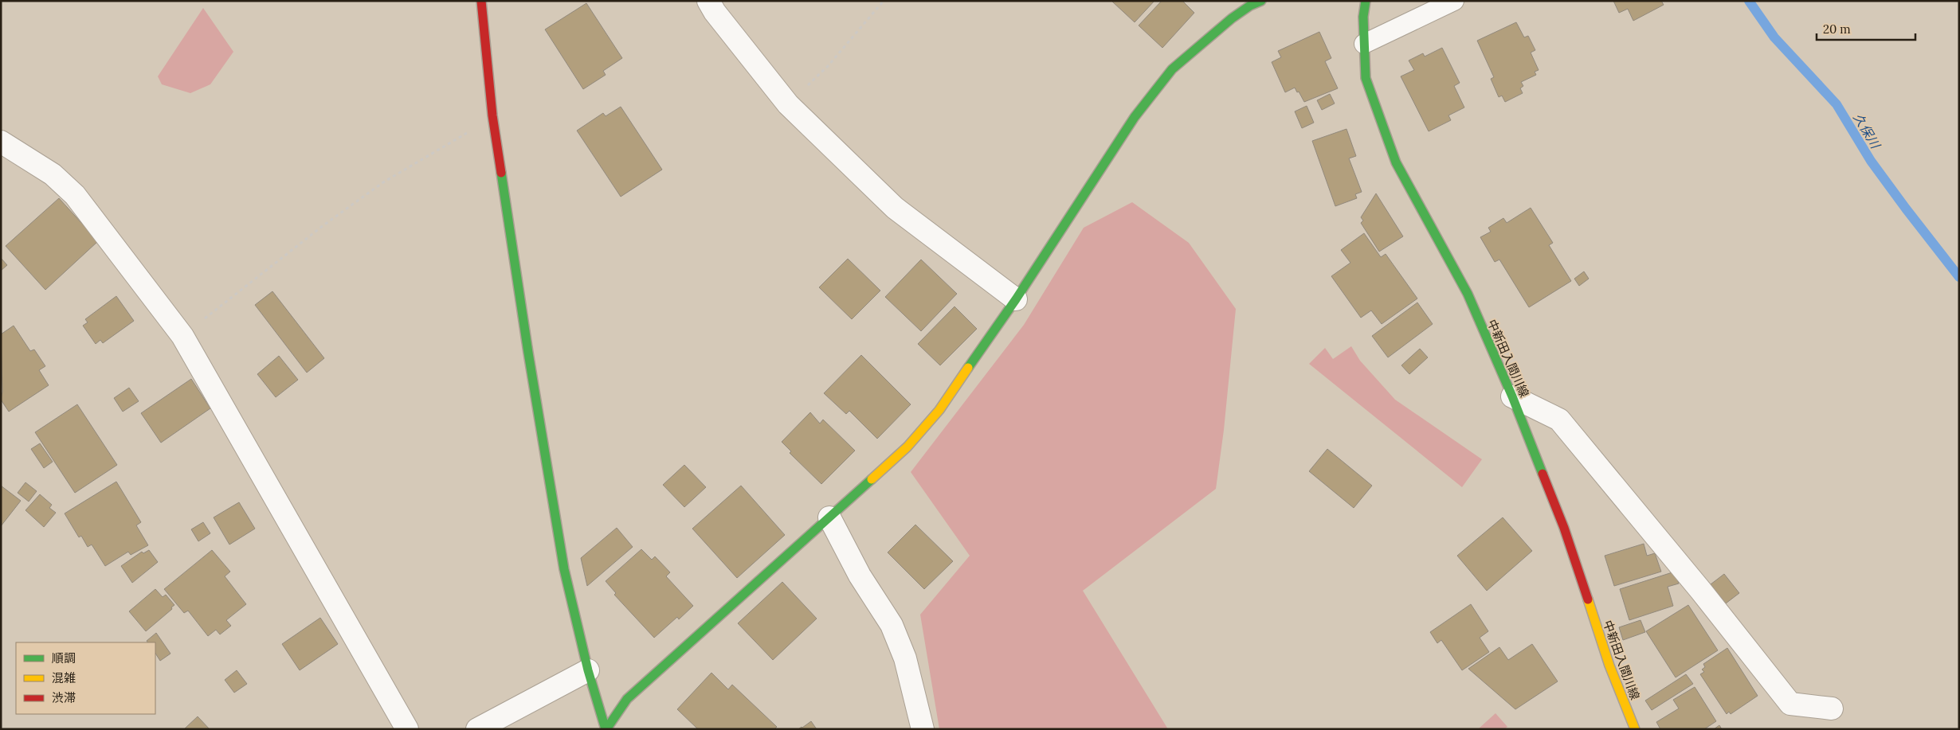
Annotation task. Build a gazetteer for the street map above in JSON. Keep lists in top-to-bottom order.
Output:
{
  "streets": {
    "street": ["中新田入間川線"]
  },
  "water": ["久保川"],
  "legend": ["順調", "混雑", "渋滞"],
  "scale_bar": "20 m"
}
